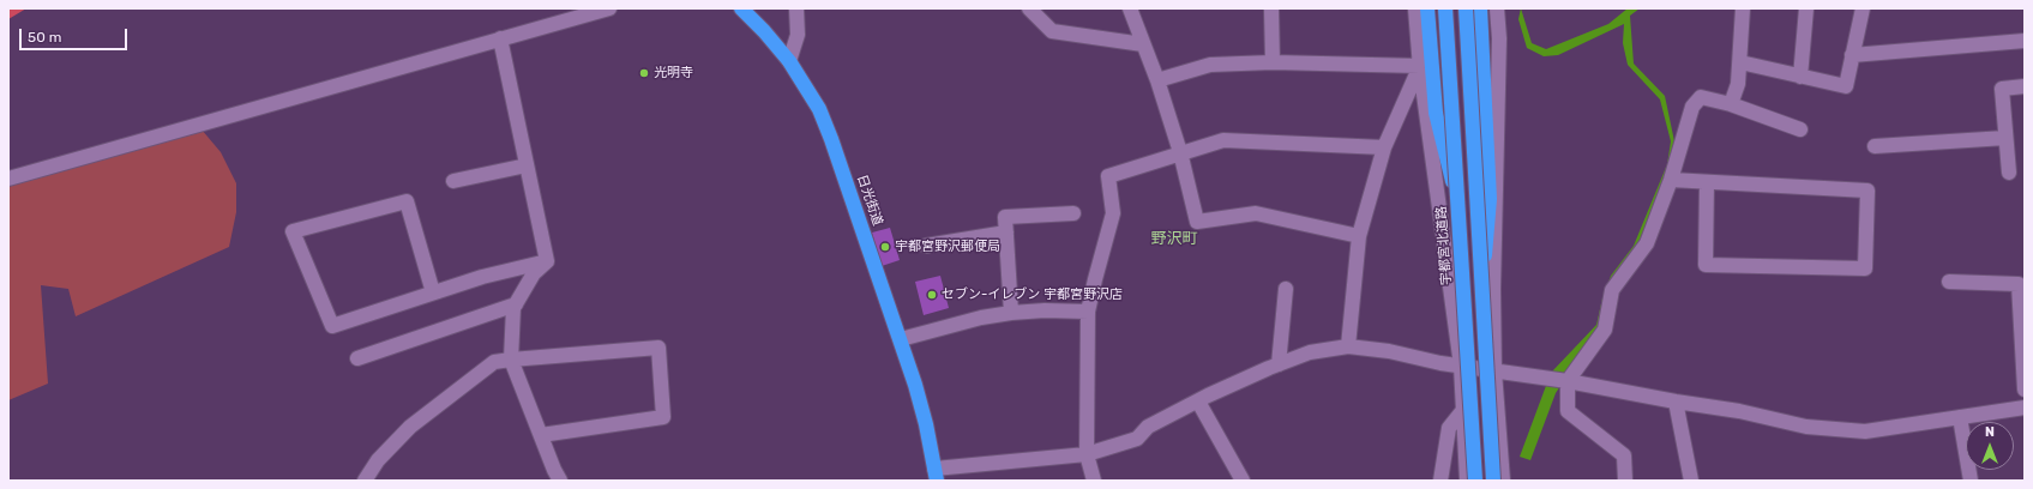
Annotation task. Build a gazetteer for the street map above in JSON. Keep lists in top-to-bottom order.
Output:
{
  "streets": {
    "highway": ["日光街道", "宇都宮北道路"]
  },
  "districts": ["野沢町"],
  "places": ["光明寺", "宇都宮野沢郵便局", "セブン-イレブン 宇都宮野沢店"],
  "scale_bar": "50 m",
  "north": "top"
}
